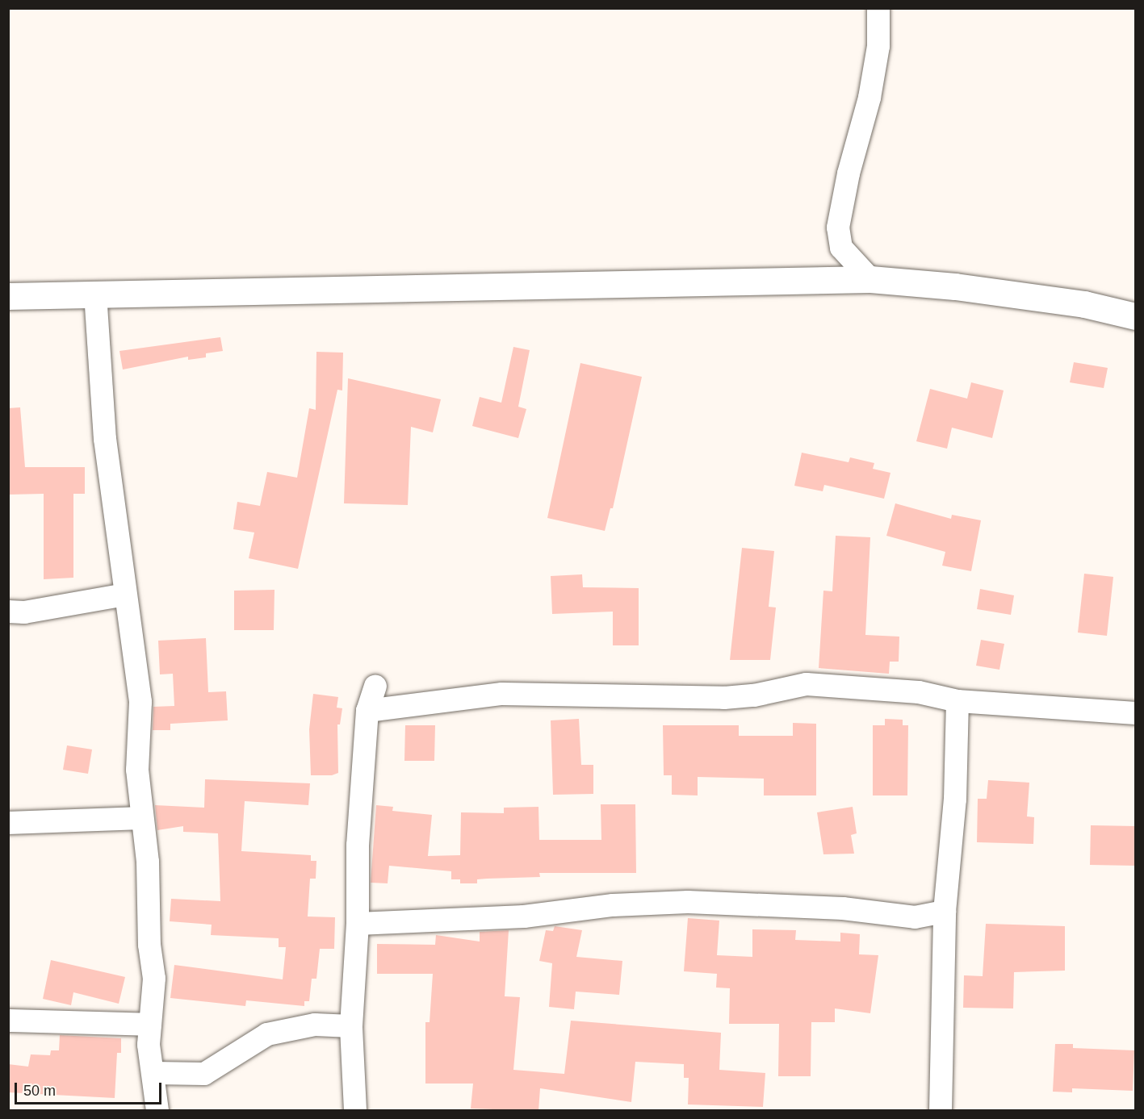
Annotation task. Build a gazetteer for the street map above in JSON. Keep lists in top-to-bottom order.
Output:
{
  "scale_bar": "50 m"
}
